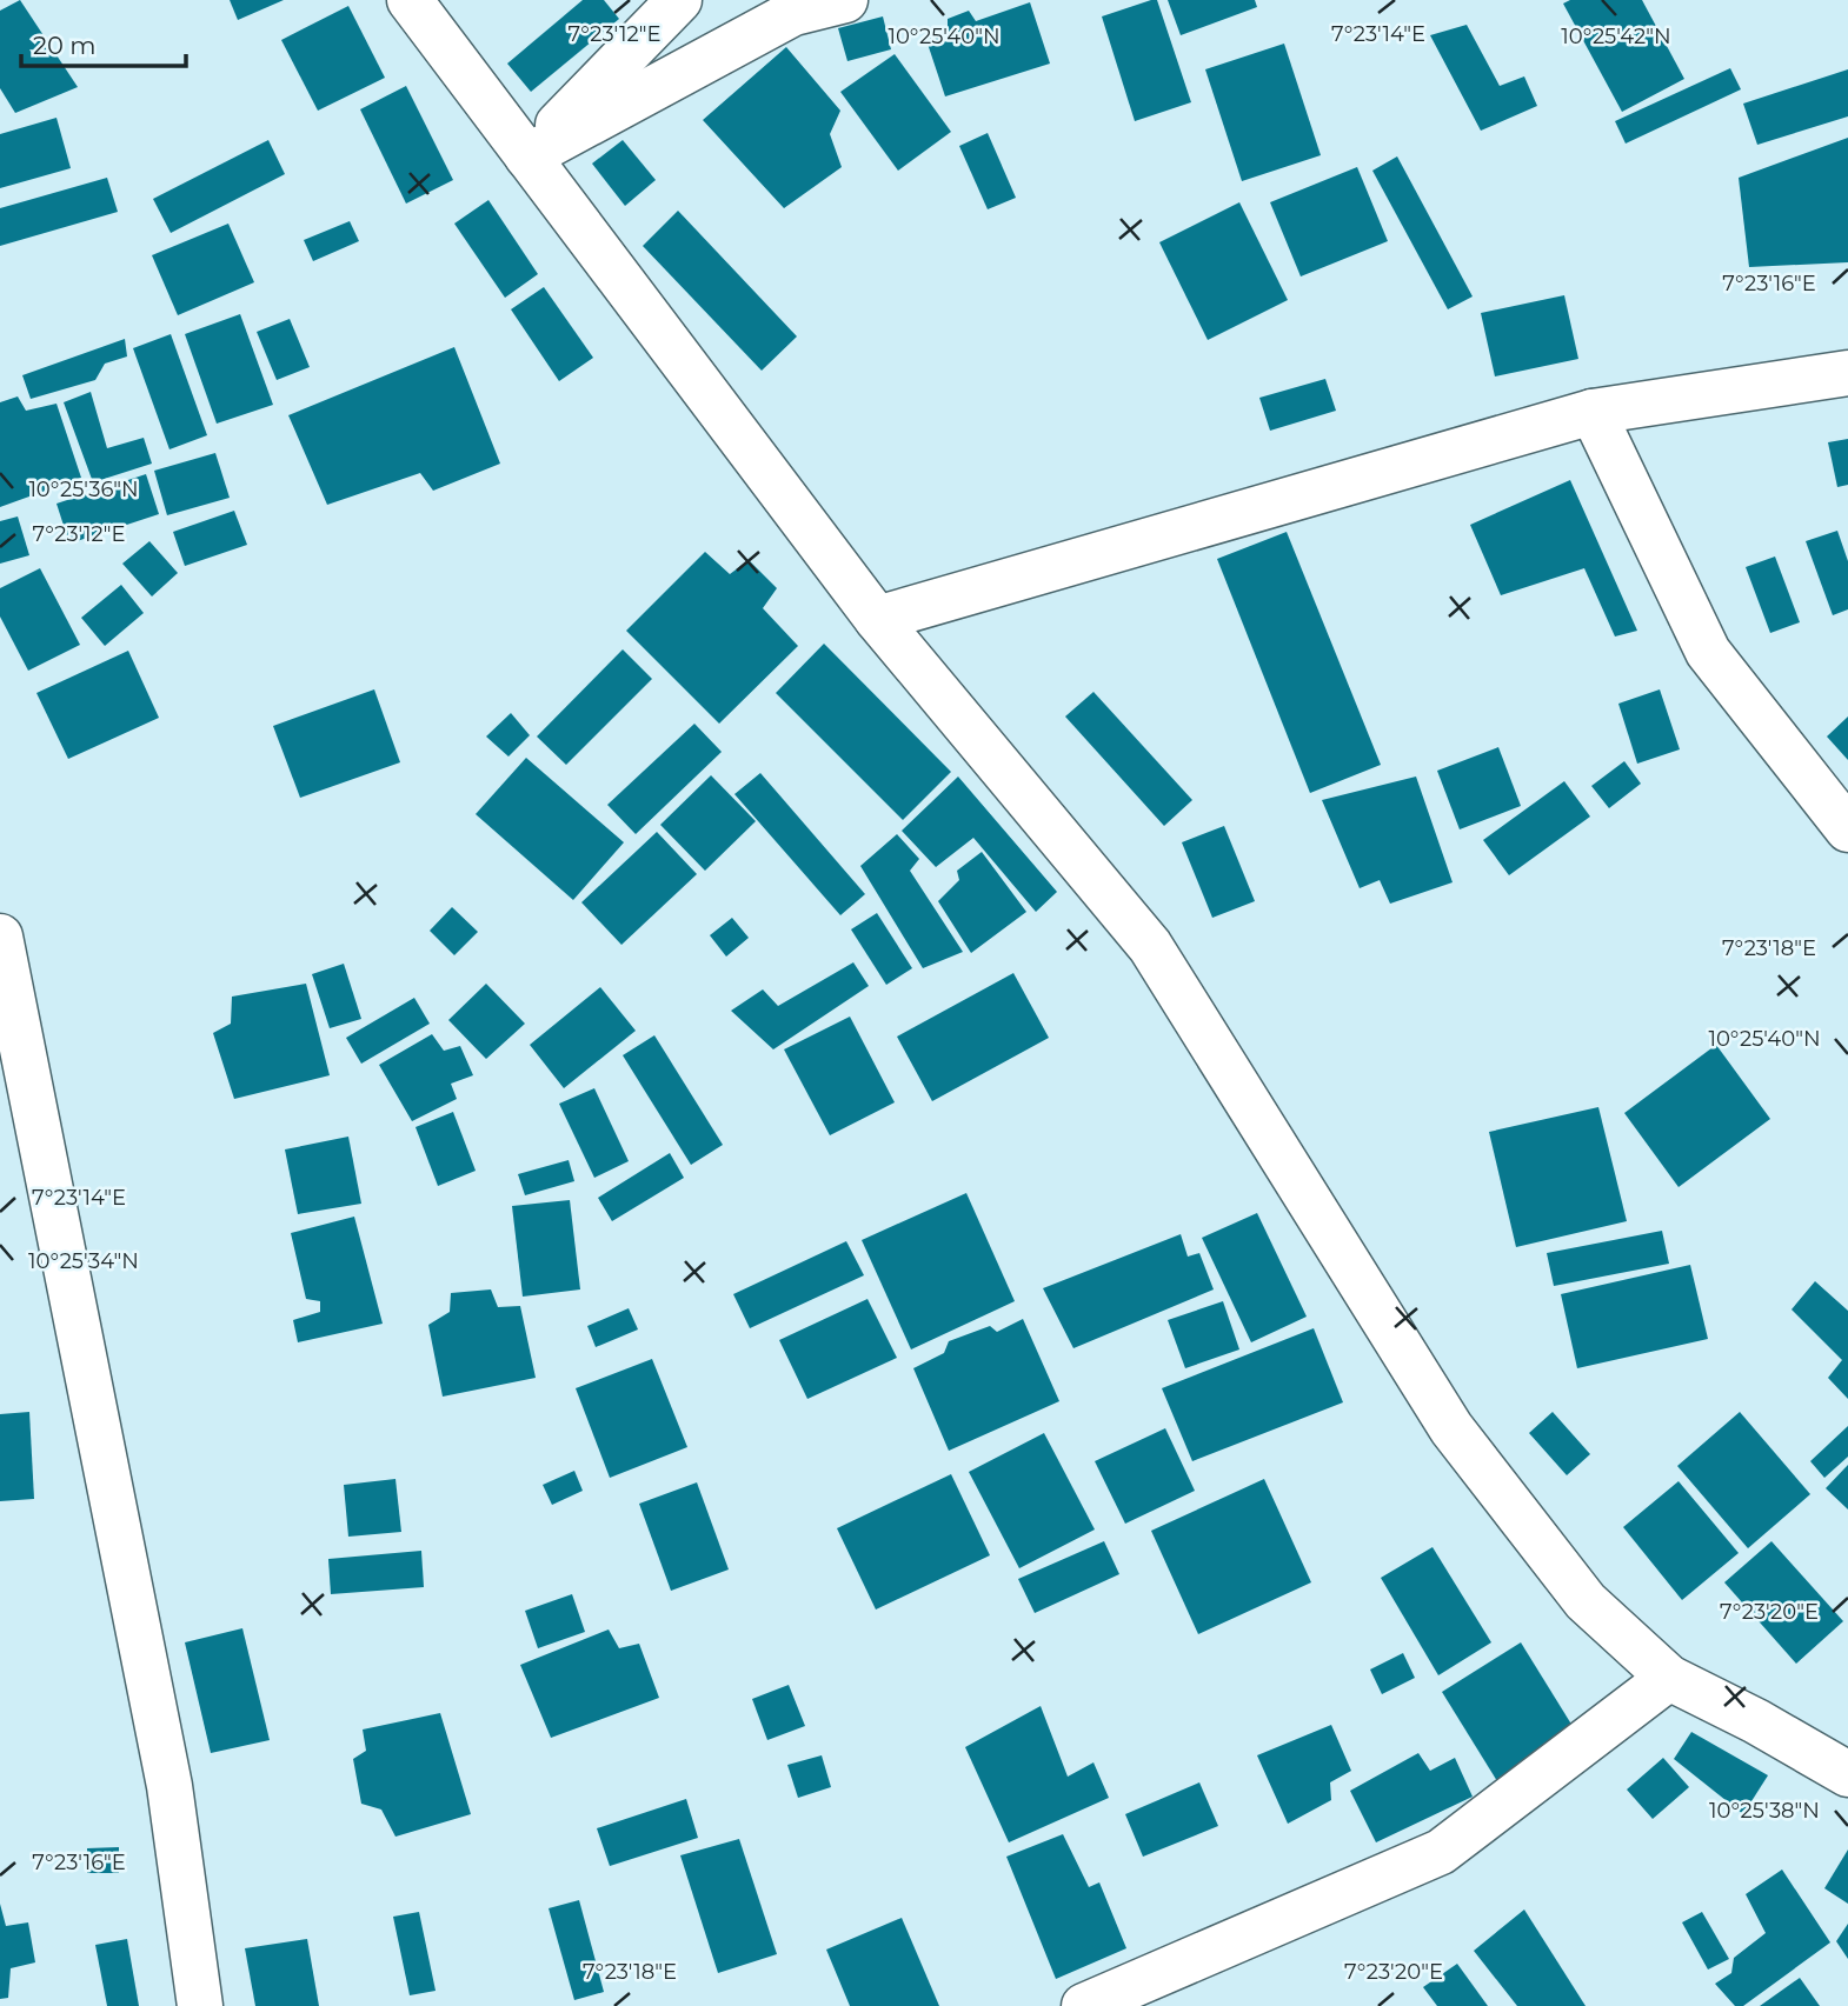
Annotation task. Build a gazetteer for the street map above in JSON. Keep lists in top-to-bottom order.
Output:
{
  "scale_bar": "20 m",
  "coordinates": [
    "7°23'12\"E",
    "7°23'14\"E",
    "10°25'40\"N",
    "10°25'42\"N",
    "7°23'16\"E",
    "10°25'36\"N",
    "7°23'18\"E",
    "10°25'34\"N",
    "7°23'20\"E",
    "10°25'38\"N"
  ]
}
